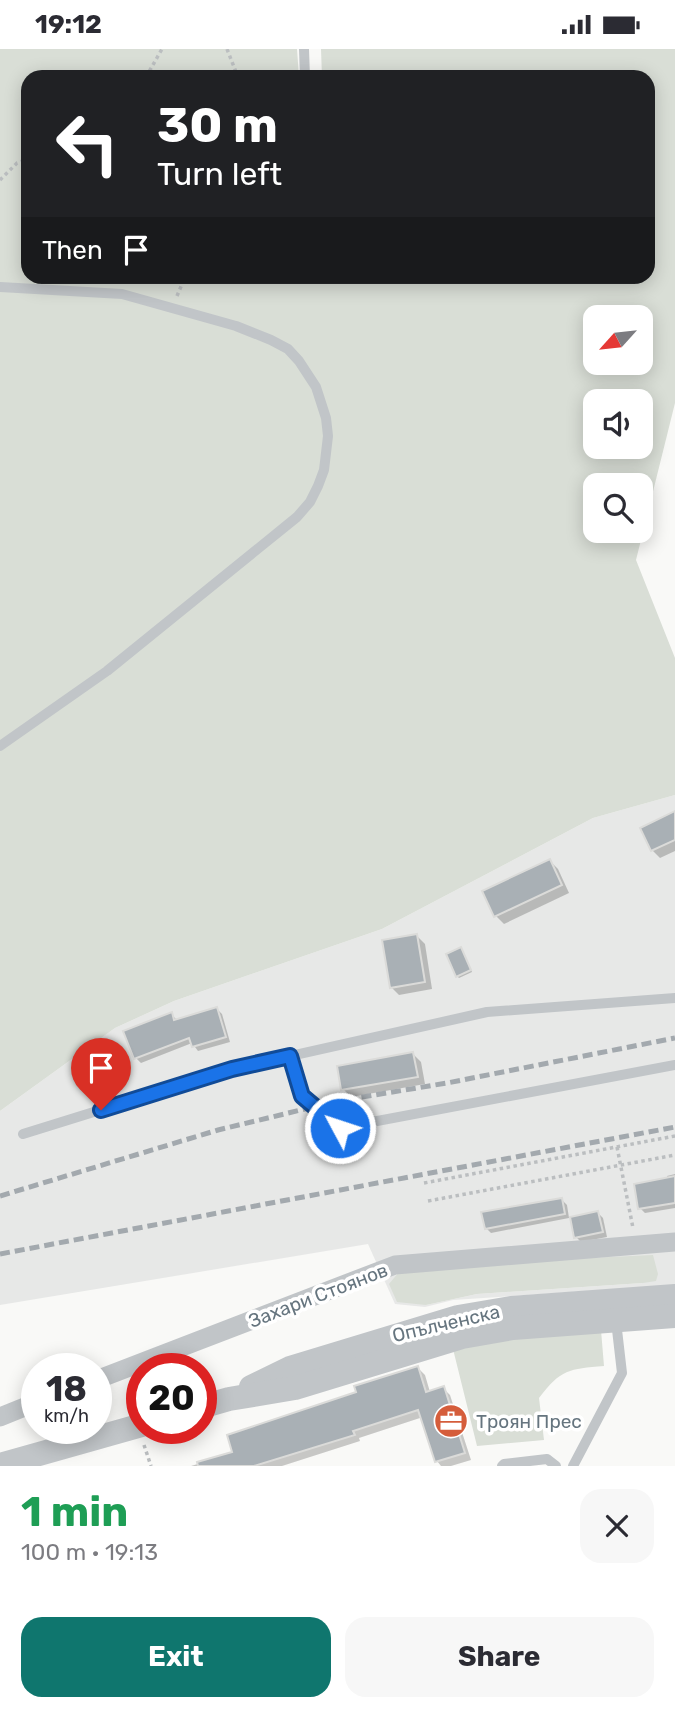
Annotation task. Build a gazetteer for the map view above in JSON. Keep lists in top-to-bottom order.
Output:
{
  "streets": {
    "street": ["Захари Стоянов", "Опълченска"]
  },
  "places": {
    "office": ["Троян Прес"]
  },
  "north": "bottom left",
  "page": {
    "status": "19:12",
    "turn": ["30 m", "Turn left"],
    "then": "Then",
    "speed": "18 km/h",
    "limit": "20",
    "heading": ["1 min", "100 m · 19:13"],
    "buttons": ["Exit", "Share"]
  }
}
